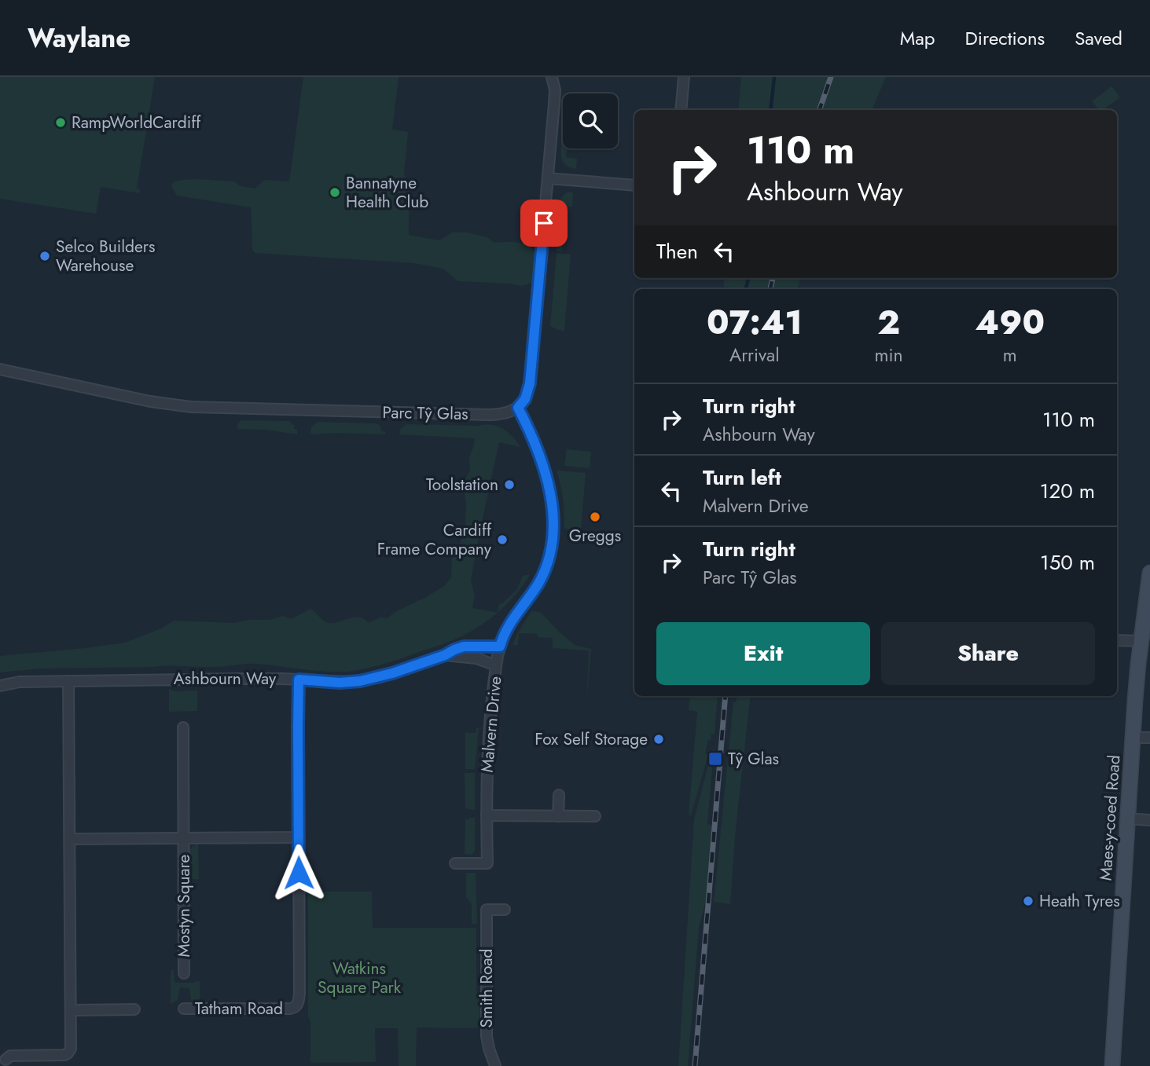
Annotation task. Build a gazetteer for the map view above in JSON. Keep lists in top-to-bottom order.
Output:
{
  "streets": {
    "street": [
      "Parc Tŷ Glas",
      "Ashbourn Way",
      "Malvern Drive",
      "Maes-y-coed Road",
      "Mostyn Square",
      "Smith Road",
      "Tatham Road"
    ]
  },
  "crossings": [
    ["Parc Tŷ Glas", "Malvern Drive"],
    ["Ashbourn Way", "Malvern Drive"],
    ["Ashbourn Way", "Tatham Road"],
    ["Mostyn Square", "Tatham Road"]
  ],
  "parks": ["Watkins Square Park"],
  "places": {
    "other": [
      "RampWorldCardiff",
      "Bannatyne Health Club",
      "Selco Builders Warehouse",
      "Toolstation",
      "Greggs",
      "Cardiff Frame Company",
      "Fox Self Storage",
      "Heath Tyres"
    ],
    "transit": ["Tŷ Glas"]
  },
  "page": {
    "header": "Waylane",
    "nav": ["Map", "Directions", "Saved"],
    "turn": ["110 m", "Ashbourn Way"],
    "then": "Then",
    "eta": [
      "07:41",
      "Arrival",
      "2",
      "min",
      "490",
      "m"
    ],
    "list": [
      {
        "name": "Turn right",
        "note": "Ashbourn Way",
        "value": "110 m"
      },
      {
        "name": "Turn left",
        "note": "Malvern Drive",
        "value": "120 m"
      },
      {
        "name": "Turn right",
        "note": "Parc Tŷ Glas",
        "value": "150 m"
      }
    ],
    "buttons": ["Exit", "Share"]
  }
}
